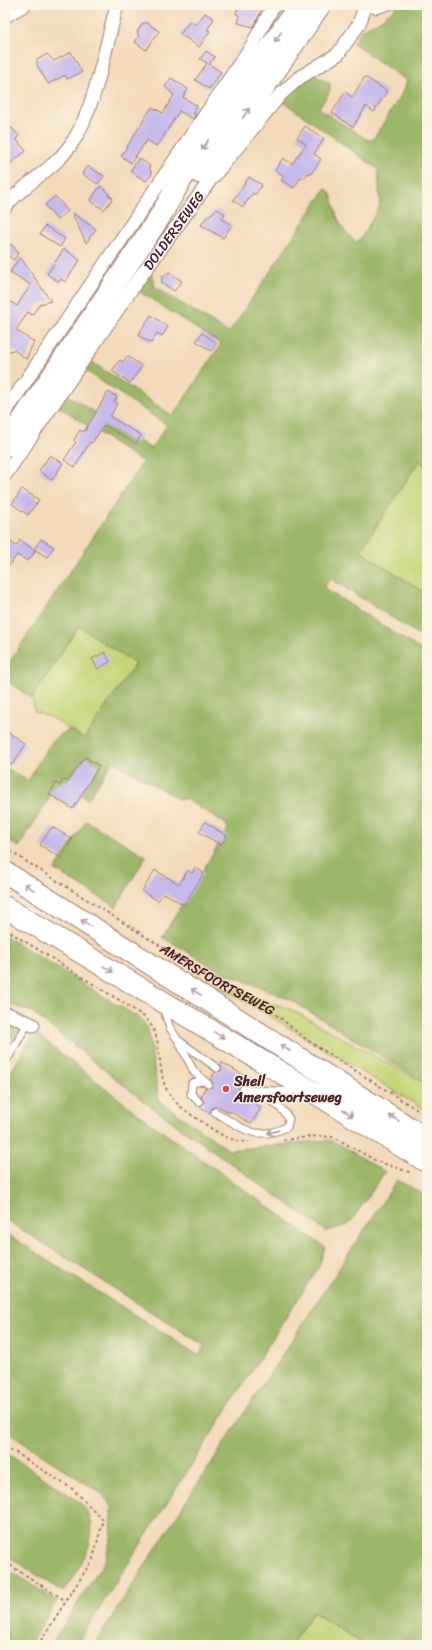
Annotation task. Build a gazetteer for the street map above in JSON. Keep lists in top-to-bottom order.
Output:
{
  "streets": {
    "main road": ["DOLDERSEWEG", "AMERSFOORTSEWEG"]
  },
  "places": ["Shell Amersfoortseweg"]
}
